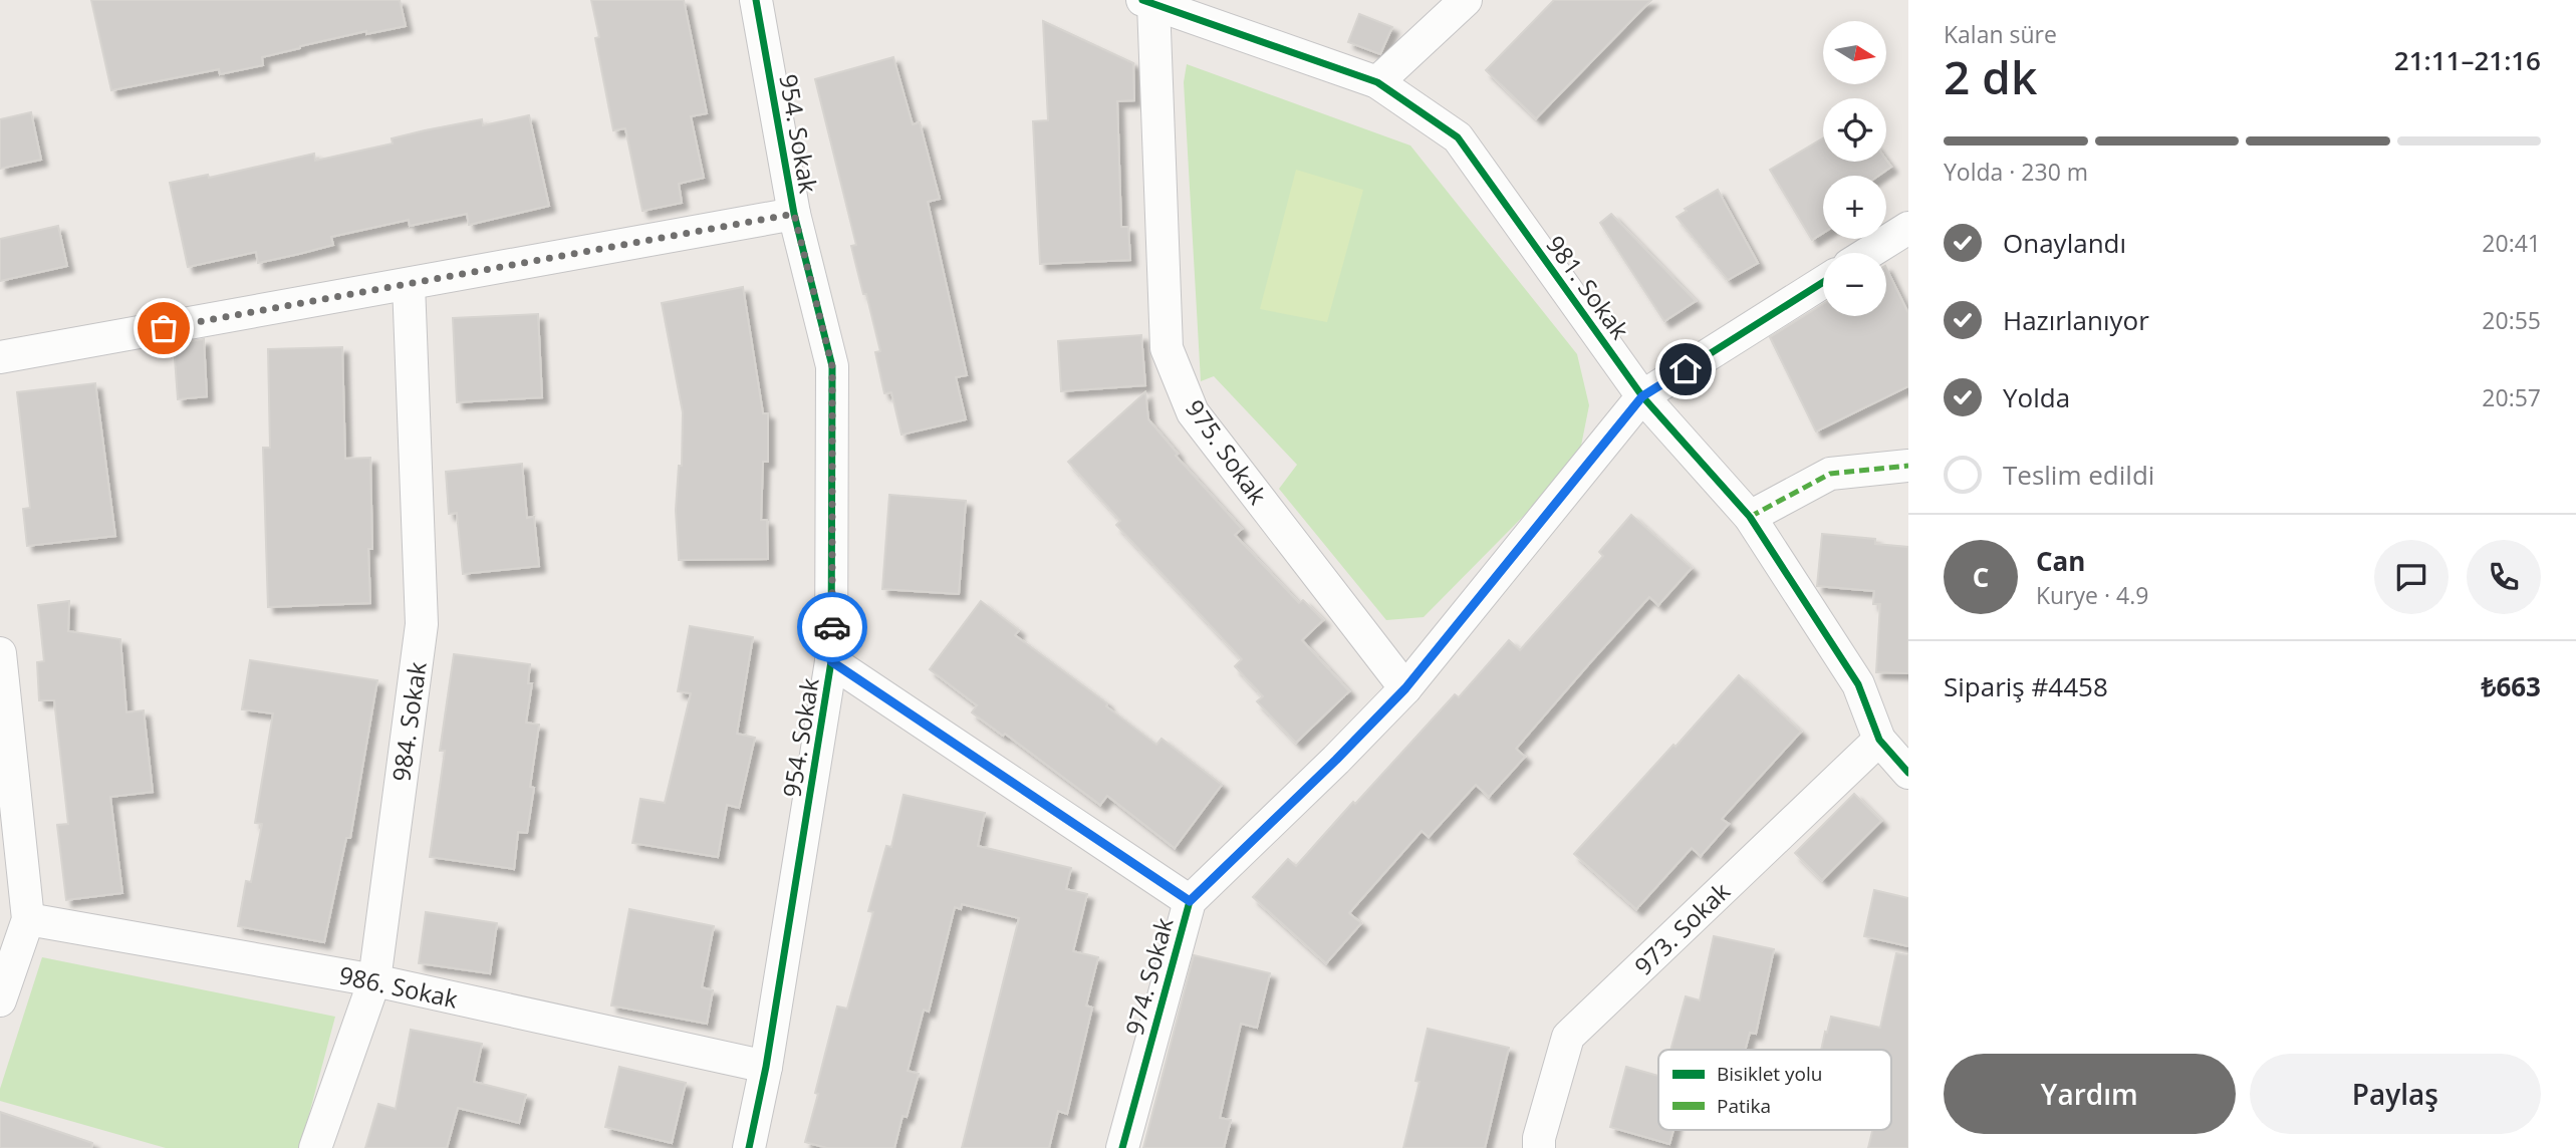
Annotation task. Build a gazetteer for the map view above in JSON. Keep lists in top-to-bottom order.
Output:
{
  "streets": {
    "street": [
      "954. Sokak",
      "981. Sokak",
      "975. Sokak",
      "984. Sokak",
      "973. Sokak",
      "974. Sokak",
      "986. Sokak"
    ]
  },
  "crossings": [
    ["954. Sokak", "986. Sokak"],
    ["981. Sokak", "975. Sokak"],
    ["981. Sokak", "973. Sokak"],
    ["981. Sokak", "974. Sokak"],
    ["975. Sokak", "974. Sokak"],
    ["984. Sokak", "986. Sokak"]
  ],
  "legend": ["Bisiklet yolu", "Patika"],
  "north": "right",
  "page": {
    "heading": ["2 dk", "Kalan süre", "21:11–21:16"],
    "panel": [
      "Can",
      "Kurye · 4.9",
      "Sipariş #4458",
      "₺663"
    ],
    "map_buttons": ["+", "−"],
    "bar": "Yolda · 230 m",
    "list": [
      ["Onaylandı", "20:41"],
      ["Hazırlanıyor", "20:55"],
      ["Yolda", "20:57"],
      "Teslim edildi"
    ],
    "round": "C",
    "buttons": ["Yardım", "Paylaş"]
  }
}
